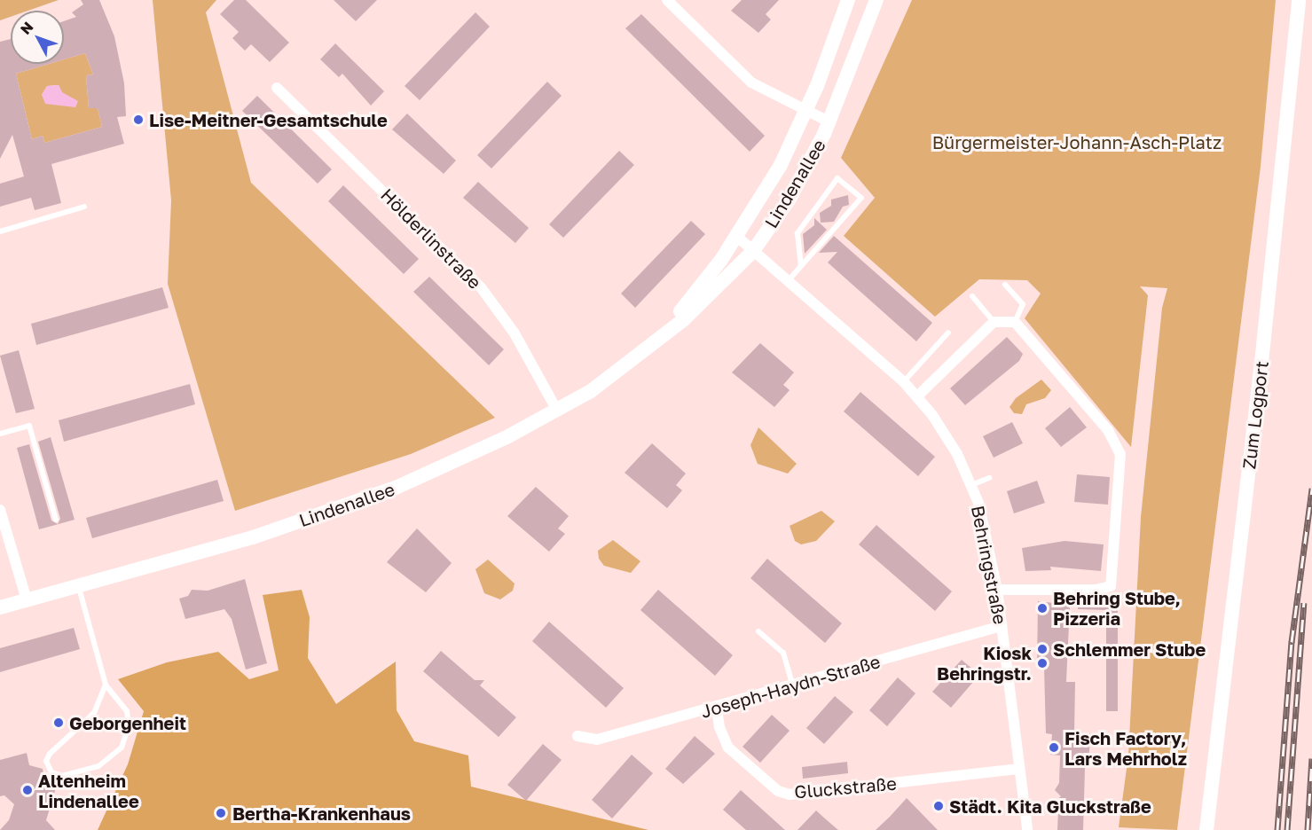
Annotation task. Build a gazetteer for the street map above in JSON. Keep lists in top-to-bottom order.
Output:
{
  "streets": {
    "street": [
      "Lindenallee",
      "Hölderlinstraße",
      "Zum Logport",
      "Behringstraße",
      "Joseph-Haydn-Straße",
      "Gluckstraße"
    ]
  },
  "crossings": [
    ["Lindenallee", "Hölderlinstraße"],
    ["Lindenallee", "Behringstraße"],
    ["Behringstraße", "Joseph-Haydn-Straße"],
    ["Behringstraße", "Gluckstraße"],
    ["Joseph-Haydn-Straße", "Gluckstraße"]
  ],
  "parks": ["Bürgermeister-Johann-Asch-Platz"],
  "places": [
    "Lise-Meitner-Gesamtschule",
    "Behring Stube, Pizzeria",
    "Schlemmer Stube",
    "Kiosk Behringstr.",
    "Geborgenheit",
    "Fisch Factory, Lars Mehrholz",
    "Altenheim Lindenallee",
    "Städt. Kita Gluckstraße",
    "Bertha-Krankenhaus"
  ],
  "north": "top left"
}
